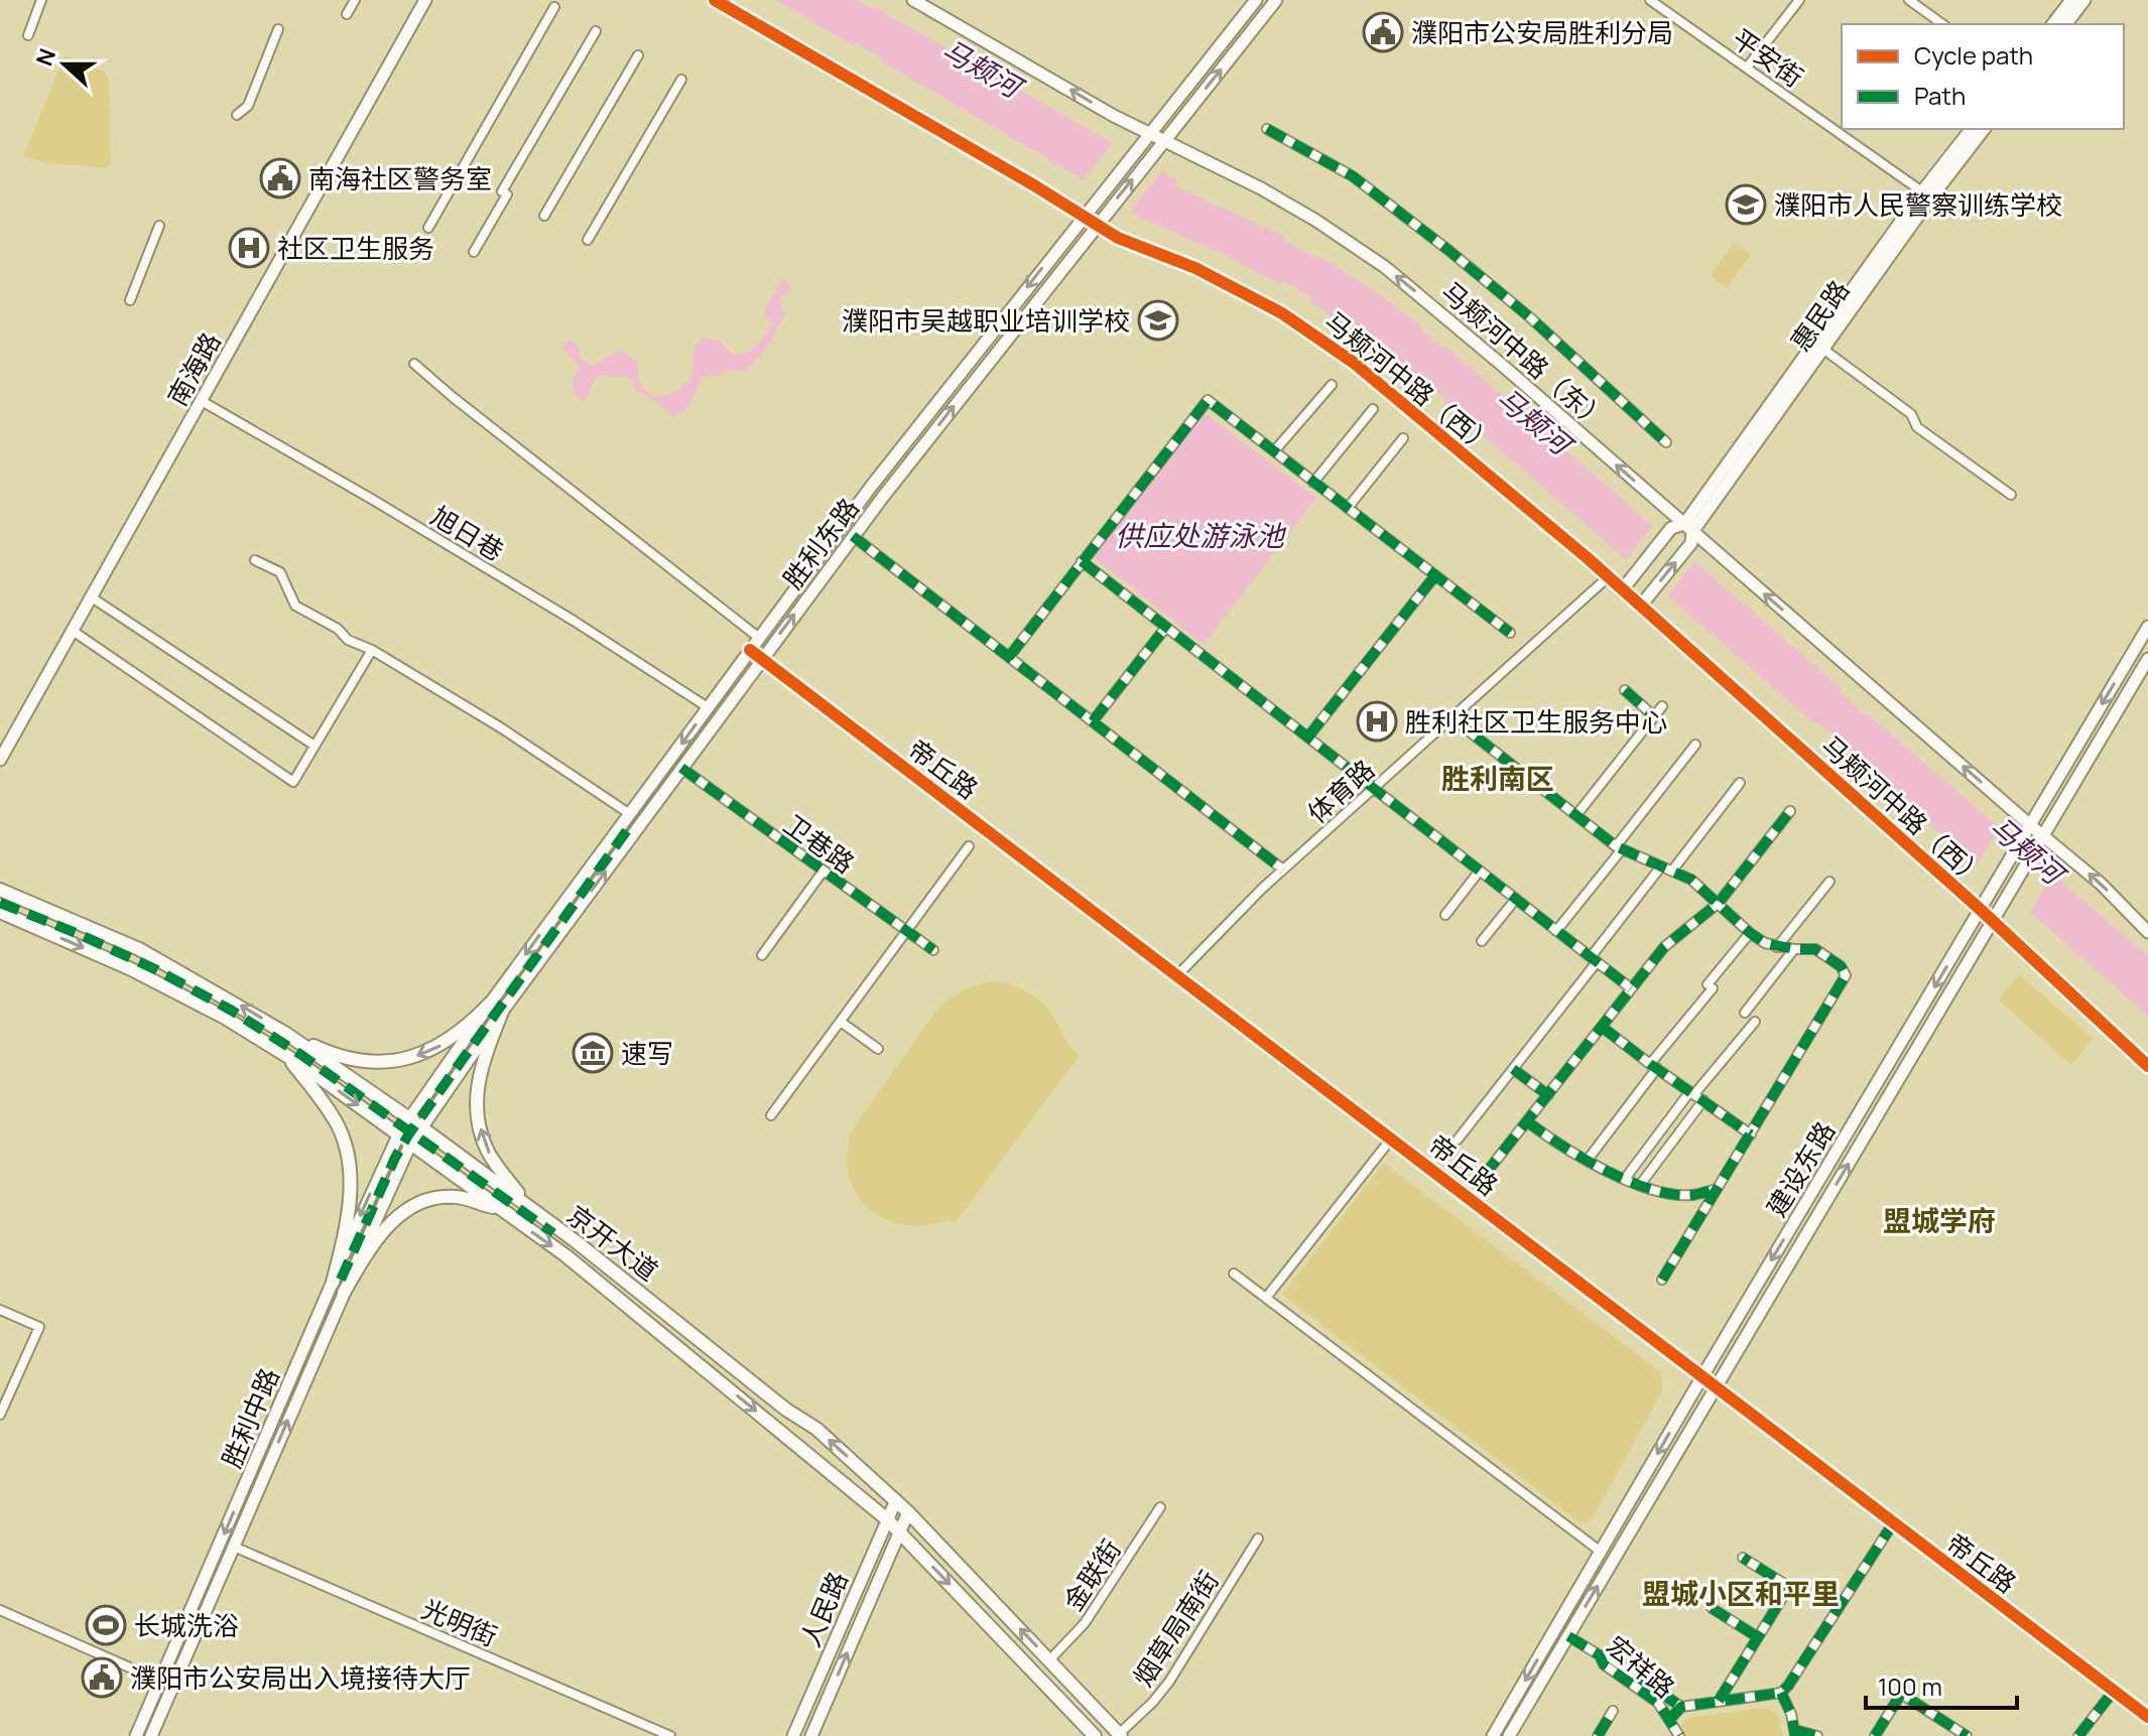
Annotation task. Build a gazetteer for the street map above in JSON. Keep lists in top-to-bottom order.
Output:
{
  "streets": {
    "main road": ["京开大道"],
    "street": [
      "平安街",
      "惠民路",
      "马颊河中路（东）",
      "南海路",
      "马颊河中路（西）",
      "旭日巷",
      "胜利东路",
      "帝丘路",
      "体育路",
      "卫巷路",
      "建设东路",
      "胜利中路",
      "金联街",
      "人民路",
      "光明街",
      "烟草局南街",
      "宏祥路"
    ]
  },
  "crossings": [
    ["平安街", "惠民路"],
    ["惠民路", "马颊河中路（东）"],
    ["惠民路", "马颊河中路（西）"],
    ["马颊河中路（东）", "胜利东路"],
    ["马颊河中路（东）", "建设东路"],
    ["南海路", "旭日巷"],
    ["马颊河中路（西）", "胜利东路"],
    ["马颊河中路（西）", "体育路"],
    ["马颊河中路（西）", "建设东路"],
    ["旭日巷", "胜利东路"],
    ["胜利东路", "帝丘路"],
    ["胜利东路", "卫巷路"],
    ["胜利东路", "京开大道"],
    ["胜利东路", "胜利中路"],
    ["帝丘路", "体育路"],
    ["帝丘路", "建设东路"],
    ["建设东路", "宏祥路"],
    ["京开大道", "胜利中路"],
    ["京开大道", "金联街"],
    ["京开大道", "人民路"],
    ["京开大道", "烟草局南街"],
    ["胜利中路", "光明街"]
  ],
  "districts": ["胜利南区", "盟城学府", "盟城小区和平里"],
  "water": ["马颊河", "供应处游泳池"],
  "places": {
    "public building": ["濮阳市公安局胜利分局", "南海社区警务室", "濮阳市公安局出入境接待大厅"],
    "school or university": ["濮阳市人民警察训练学校", "濮阳市吴越职业培训学校"],
    "hospital": ["社区卫生服务", "胜利社区卫生服务中心"],
    "museum": ["速写"],
    "sports": ["长城洗浴"]
  },
  "legend": ["Cycle path", "Path"],
  "scale_bar": "100 m",
  "north": "left"
}
